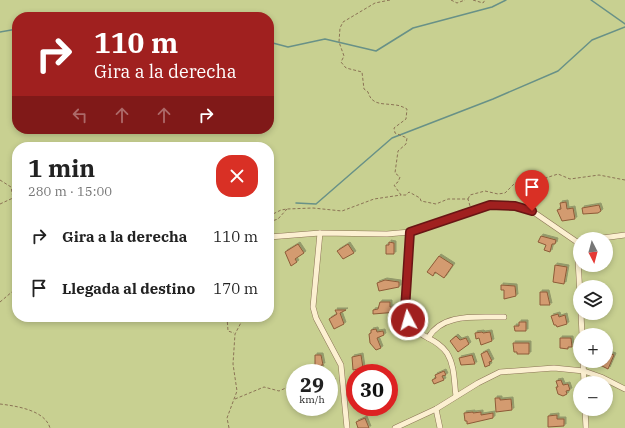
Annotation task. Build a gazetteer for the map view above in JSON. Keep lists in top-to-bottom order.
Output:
{
  "north": "bottom",
  "page": {
    "turn": ["110 m", "Gira a la derecha"],
    "heading": ["1 min", "280 m · 15:00"],
    "list": [
      {
        "name": "Gira a la derecha",
        "value": "110 m"
      },
      {
        "name": "Llegada al destino",
        "value": "170 m"
      }
    ],
    "map_buttons": ["+", "−"],
    "speed": "29 km/h",
    "limit": "30"
  }
}
